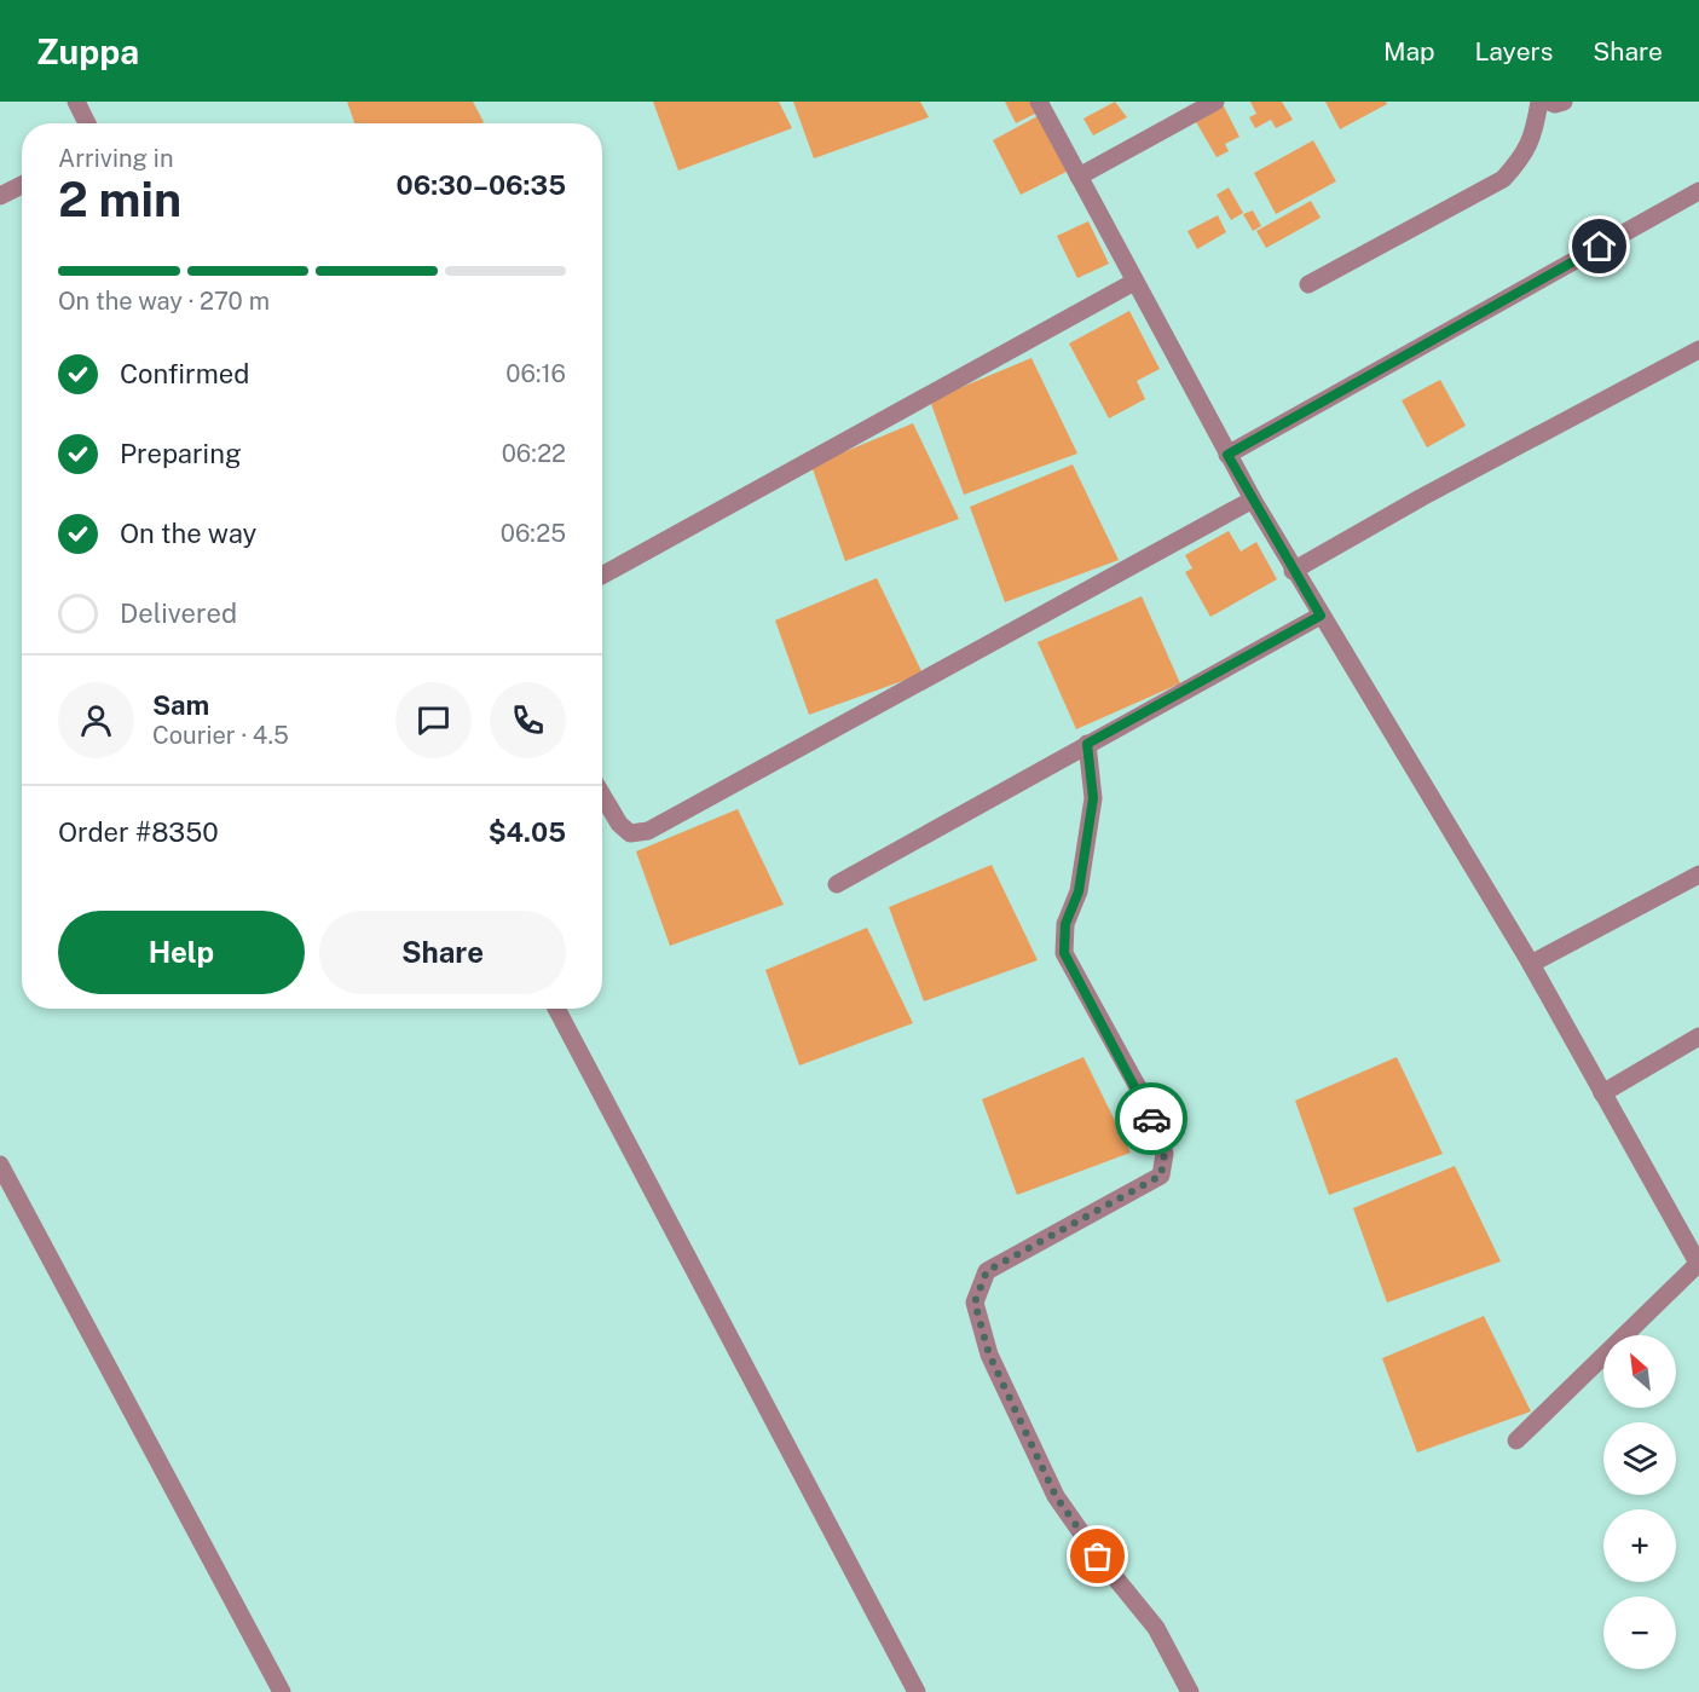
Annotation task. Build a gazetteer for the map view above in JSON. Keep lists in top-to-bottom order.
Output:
{
  "north": "top left",
  "page": {
    "header": "Zuppa",
    "nav": ["Map", "Layers", "Share"],
    "heading": ["2 min", "Arriving in", "06:30–06:35"],
    "panel": [
      "Sam",
      "Courier · 4.5",
      "Order #8350",
      "$4.05"
    ],
    "bar": "On the way · 270 m",
    "list": [
      ["Confirmed", "06:16"],
      ["Preparing", "06:22"],
      ["On the way", "06:25"],
      "Delivered"
    ],
    "buttons": ["Help", "Share"],
    "map_buttons": ["+", "−"]
  }
}
